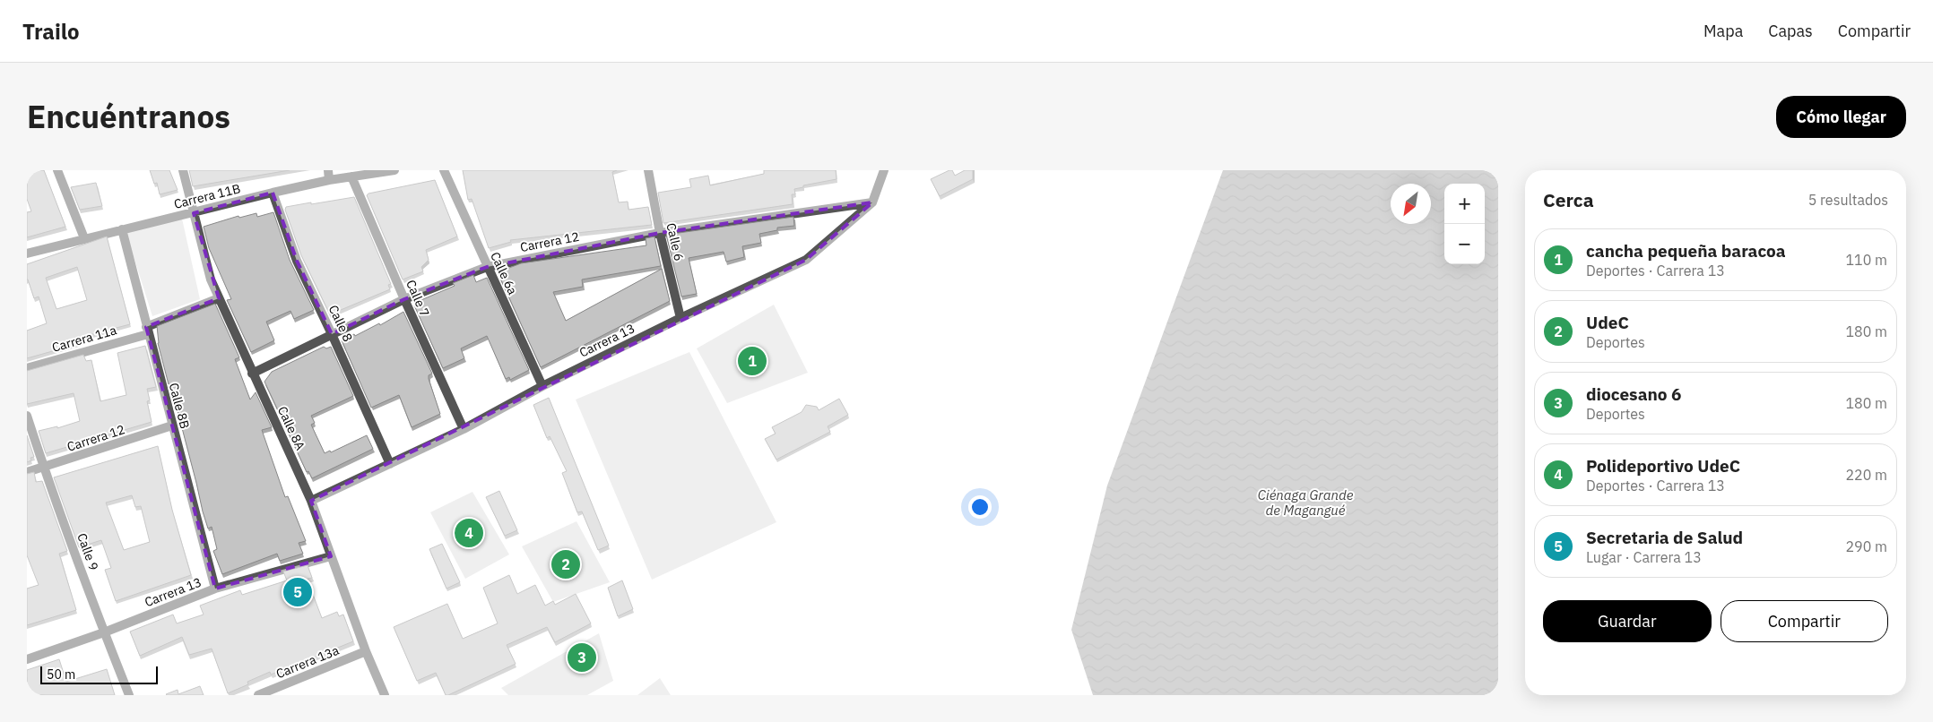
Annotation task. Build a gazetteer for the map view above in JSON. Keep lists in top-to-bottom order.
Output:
{
  "streets": {
    "street": [
      "Carrera 11B",
      "Carrera 12",
      "Calle 6",
      "Calle 6a",
      "Calle 7",
      "Calle 8",
      "Carrera 11a",
      "Carrera 13",
      "Calle 8B",
      "Calle 8A",
      "Calle 9",
      "Carrera 13a"
    ]
  },
  "crossings": [
    ["Carrera 11B", "Calle 7"],
    ["Carrera 11B", "Calle 8"],
    ["Carrera 11B", "Calle 8B"],
    ["Carrera 11B", "Calle 8A"],
    ["Carrera 12", "Calle 6"],
    ["Carrera 12", "Calle 6a"],
    ["Carrera 12", "Calle 7"],
    ["Carrera 12", "Calle 8"],
    ["Carrera 12", "Carrera 13"],
    ["Carrera 12", "Calle 8B"],
    ["Carrera 12", "Calle 8A"],
    ["Carrera 12", "Calle 9"],
    ["Calle 6", "Carrera 13"],
    ["Calle 6a", "Carrera 13"],
    ["Calle 7", "Carrera 13"],
    ["Calle 8", "Carrera 13"],
    ["Carrera 11a", "Calle 8B"],
    ["Carrera 11a", "Calle 8A"],
    ["Carrera 13", "Calle 8B"],
    ["Carrera 13", "Calle 8A"],
    ["Carrera 13", "Calle 9"],
    ["Calle 8A", "Carrera 13a"]
  ],
  "water": ["Ciénaga Grande de Magangué"],
  "scale_bar": "50 m",
  "north": "bottom left",
  "page": {
    "header": "Trailo",
    "nav": ["Mapa", "Capas", "Compartir"],
    "title": "Encuéntranos",
    "buttons": [
      "Cómo llegar",
      ["Guardar", "Compartir"]
    ],
    "heading": ["Cerca", "5 resultados"],
    "map_buttons": ["+", "−"],
    "list": [
      {
        "mark": "1",
        "name": "cancha pequeña baracoa",
        "note": "Deportes · Carrera 13",
        "value": "110 m"
      },
      {
        "mark": "2",
        "name": "UdeC",
        "note": "Deportes",
        "value": "180 m"
      },
      {
        "mark": "3",
        "name": "diocesano 6",
        "note": "Deportes",
        "value": "180 m"
      },
      {
        "mark": "4",
        "name": "Polideportivo UdeC",
        "note": "Deportes · Carrera 13",
        "value": "220 m"
      },
      {
        "mark": "5",
        "name": "Secretaria de Salud",
        "note": "Lugar · Carrera 13",
        "value": "290 m"
      }
    ],
    "pins": [
      "1",
      "4",
      "2",
      "5",
      "3"
    ],
    "scale": "50 m"
  }
}
